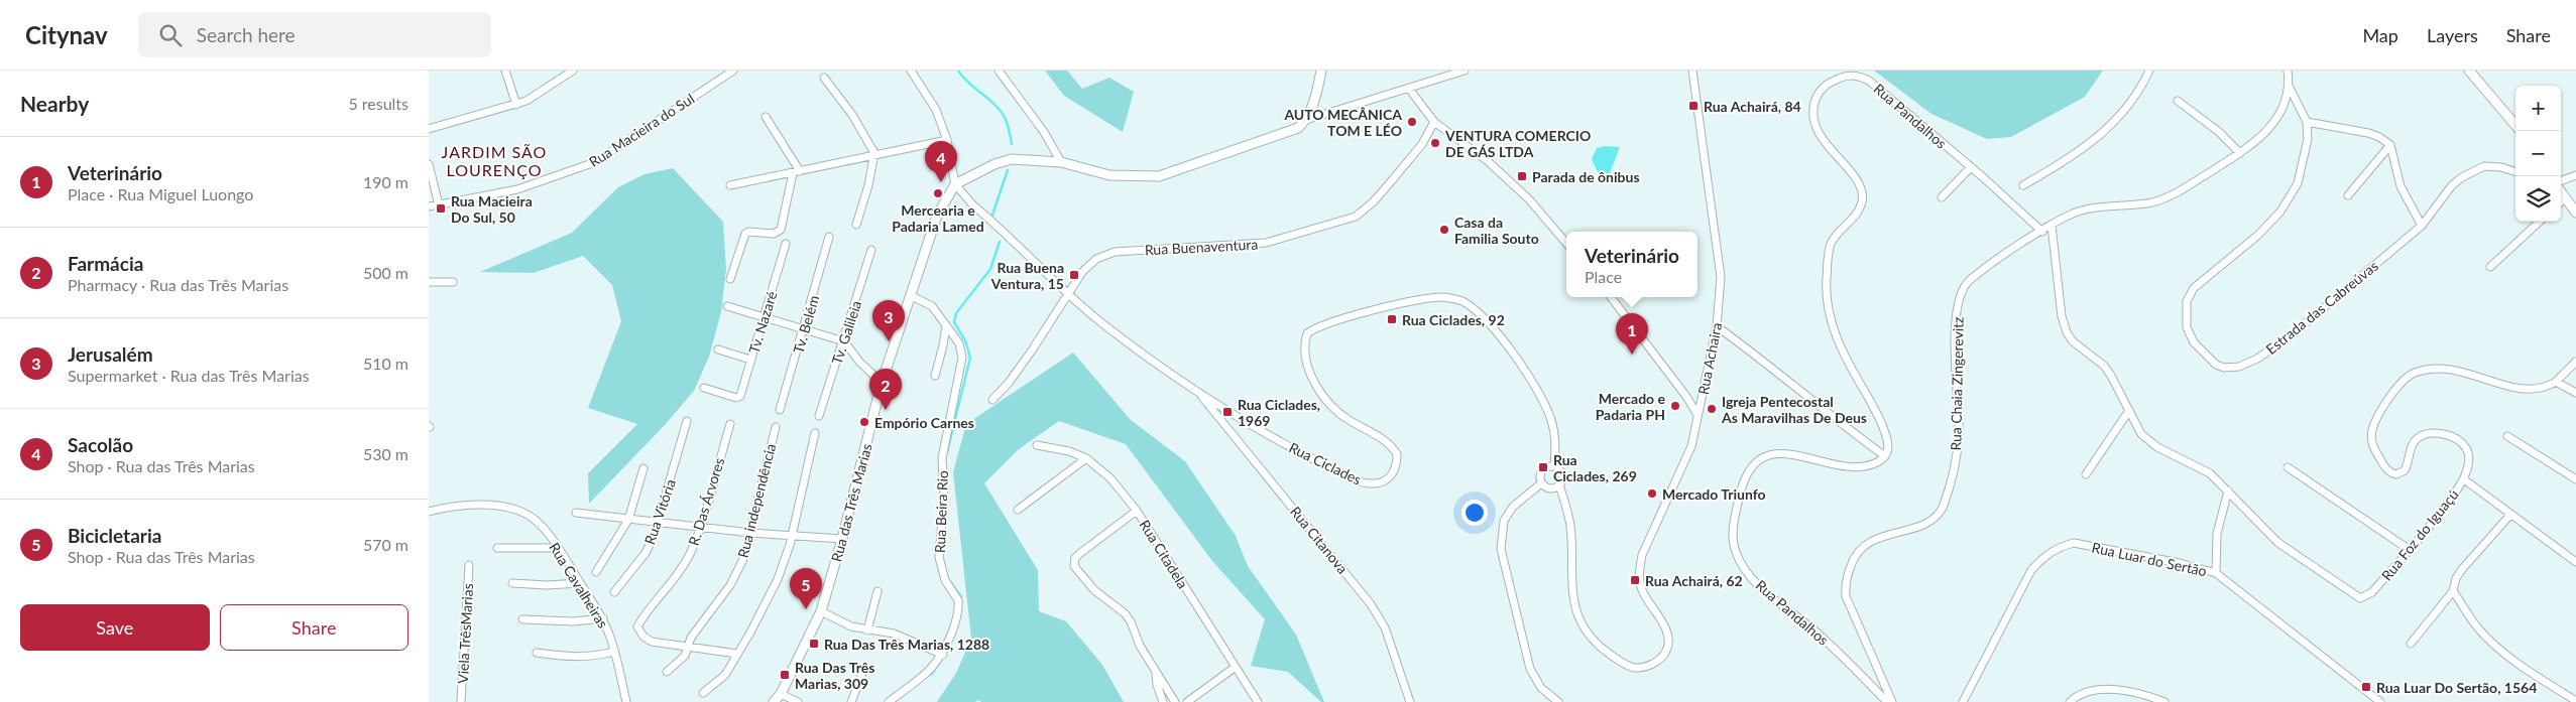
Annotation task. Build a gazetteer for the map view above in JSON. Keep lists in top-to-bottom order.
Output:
{
  "streets": {
    "street": [
      "Rua Pandalhos",
      "Rua Macieira do Sul",
      "Rua Buenaventura",
      "Estrada das Cabreúvas",
      "Tv. Nazaré",
      "Tv. Belém",
      "Tv. Galileia",
      "Rua Achaira",
      "Rua Chaia Zingerevitz",
      "Rua Ciclades",
      "Rua independência",
      "R. Das Árvores",
      "Rua das Três Marias",
      "Rua Vitória",
      "Rua Beira Rio",
      "Rua Foz do Iguaçú",
      "Rua Citanova",
      "Rua Citadela",
      "Rua Luar do Sertão",
      "Rua Cavalheiras",
      "Viela TrêsMarias"
    ]
  },
  "crossings": [
    ["Rua Pandalhos", "Rua Chaia Zingerevitz"],
    ["Rua Buenaventura", "Rua Ciclades"],
    ["Estrada das Cabreúvas", "Rua Chaia Zingerevitz"],
    ["Rua Achaira", "Rua Ciclades"],
    ["Rua Ciclades", "Rua das Três Marias"],
    ["Rua Ciclades", "Rua Citanova"],
    ["Rua independência", "R. Das Árvores"],
    ["Rua das Três Marias", "Rua Beira Rio"]
  ],
  "districts": ["JARDIM SÃO LOURENÇO"],
  "places": {
    "transit": [
      "Rua Achairá, 84",
      "Parada de ônibus",
      "Rua Macieira Do Sul, 50",
      "Rua Buena Ventura, 15",
      "Rua Ciclades, 92",
      "Rua Ciclades, 1969",
      "Rua Ciclades, 269",
      "Rua Achairá, 62",
      "Rua Das Três Marias, 1288",
      "Rua Das Três Marias, 309",
      "Rua Luar Do Sertão, 1564"
    ],
    "other": [
      "AUTO MECÂNICA TOM E LÉO",
      "VENTURA COMERCIO DE GÁS LTDA",
      "Mercearia e Padaria Lamed",
      "Casa da Familia Souto",
      "Mercado e Padaria PH",
      "Igreja Pentecostal As Maravilhas De Deus",
      "Empório Carnes",
      "Mercado Triunfo"
    ]
  },
  "page": {
    "header": "Citynav",
    "search": "Search here",
    "nav": ["Map", "Layers", "Share"],
    "heading": ["Nearby", "5 results"],
    "map_buttons": ["+", "−"],
    "list": [
      {
        "mark": "1",
        "name": "Veterinário",
        "note": "Place · Rua Miguel Luongo",
        "value": "190 m"
      },
      {
        "mark": "2",
        "name": "Farmácia",
        "note": "Pharmacy · Rua das Três Marias",
        "value": "500 m"
      },
      {
        "mark": "3",
        "name": "Jerusalém",
        "note": "Supermarket · Rua das Três Marias",
        "value": "510 m"
      },
      {
        "mark": "4",
        "name": "Sacolão",
        "note": "Shop · Rua das Três Marias",
        "value": "530 m"
      },
      {
        "mark": "5",
        "name": "Bicicletaria",
        "note": "Shop · Rua das Três Marias",
        "value": "570 m"
      }
    ],
    "pins": [
      "4",
      "3",
      "1",
      "2",
      "5"
    ],
    "popup": ["Veterinário", "Place"],
    "buttons": ["Save", "Share"]
  }
}
